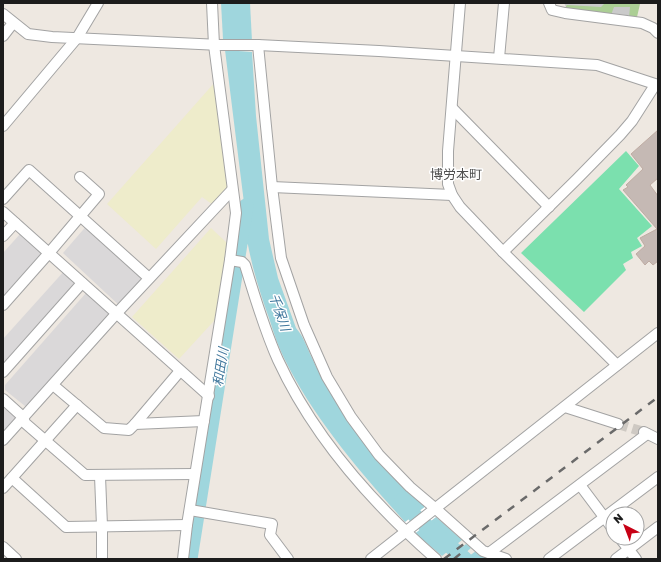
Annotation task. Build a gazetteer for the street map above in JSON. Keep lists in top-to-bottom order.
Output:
{
  "districts": ["博労本町"],
  "water": ["千保川", "和田川"],
  "north": "top left"
}
